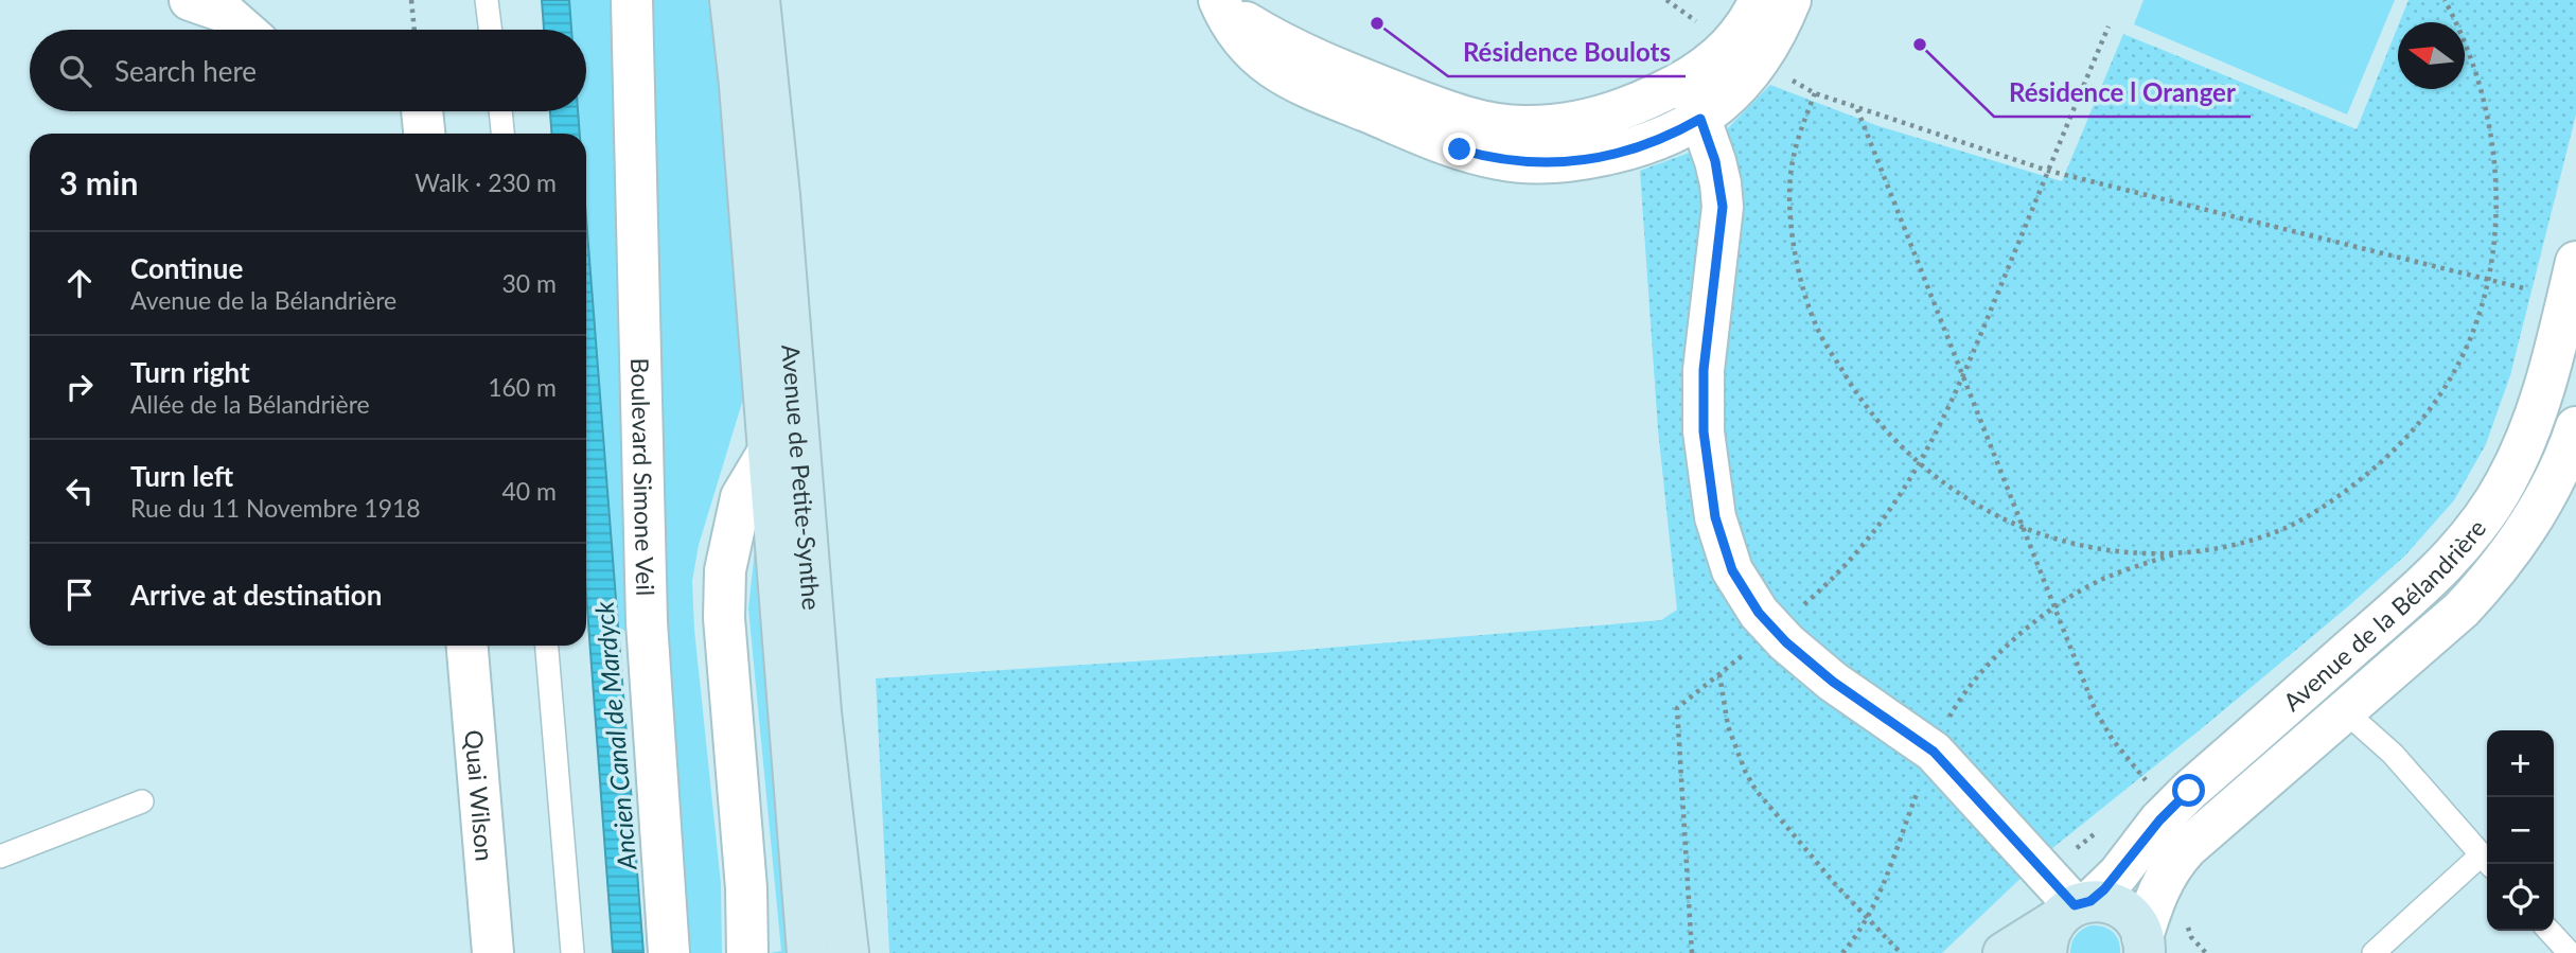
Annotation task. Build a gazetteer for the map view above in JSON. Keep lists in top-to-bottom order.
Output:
{
  "streets": {
    "main road": ["Avenue de Petite-Synthe"],
    "street": ["Boulevard Simone Veil", "Avenue de la Bélandrière", "Quai Wilson"]
  },
  "water": ["Ancien Canal de Mardyck"],
  "places": ["Résidence Boulots", "Résidence l Oranger"],
  "north": "left",
  "page": {
    "search": "Search here",
    "heading": ["3 min", "Walk · 230 m"],
    "list": [
      ["Continue", "Avenue de la Bélandrière", "30 m"],
      ["Turn right", "Allée de la Bélandrière", "160 m"],
      ["Turn left", "Rue du 11 Novembre 1918", "40 m"],
      "Arrive at destination"
    ],
    "map_buttons": ["+", "−"]
  }
}
